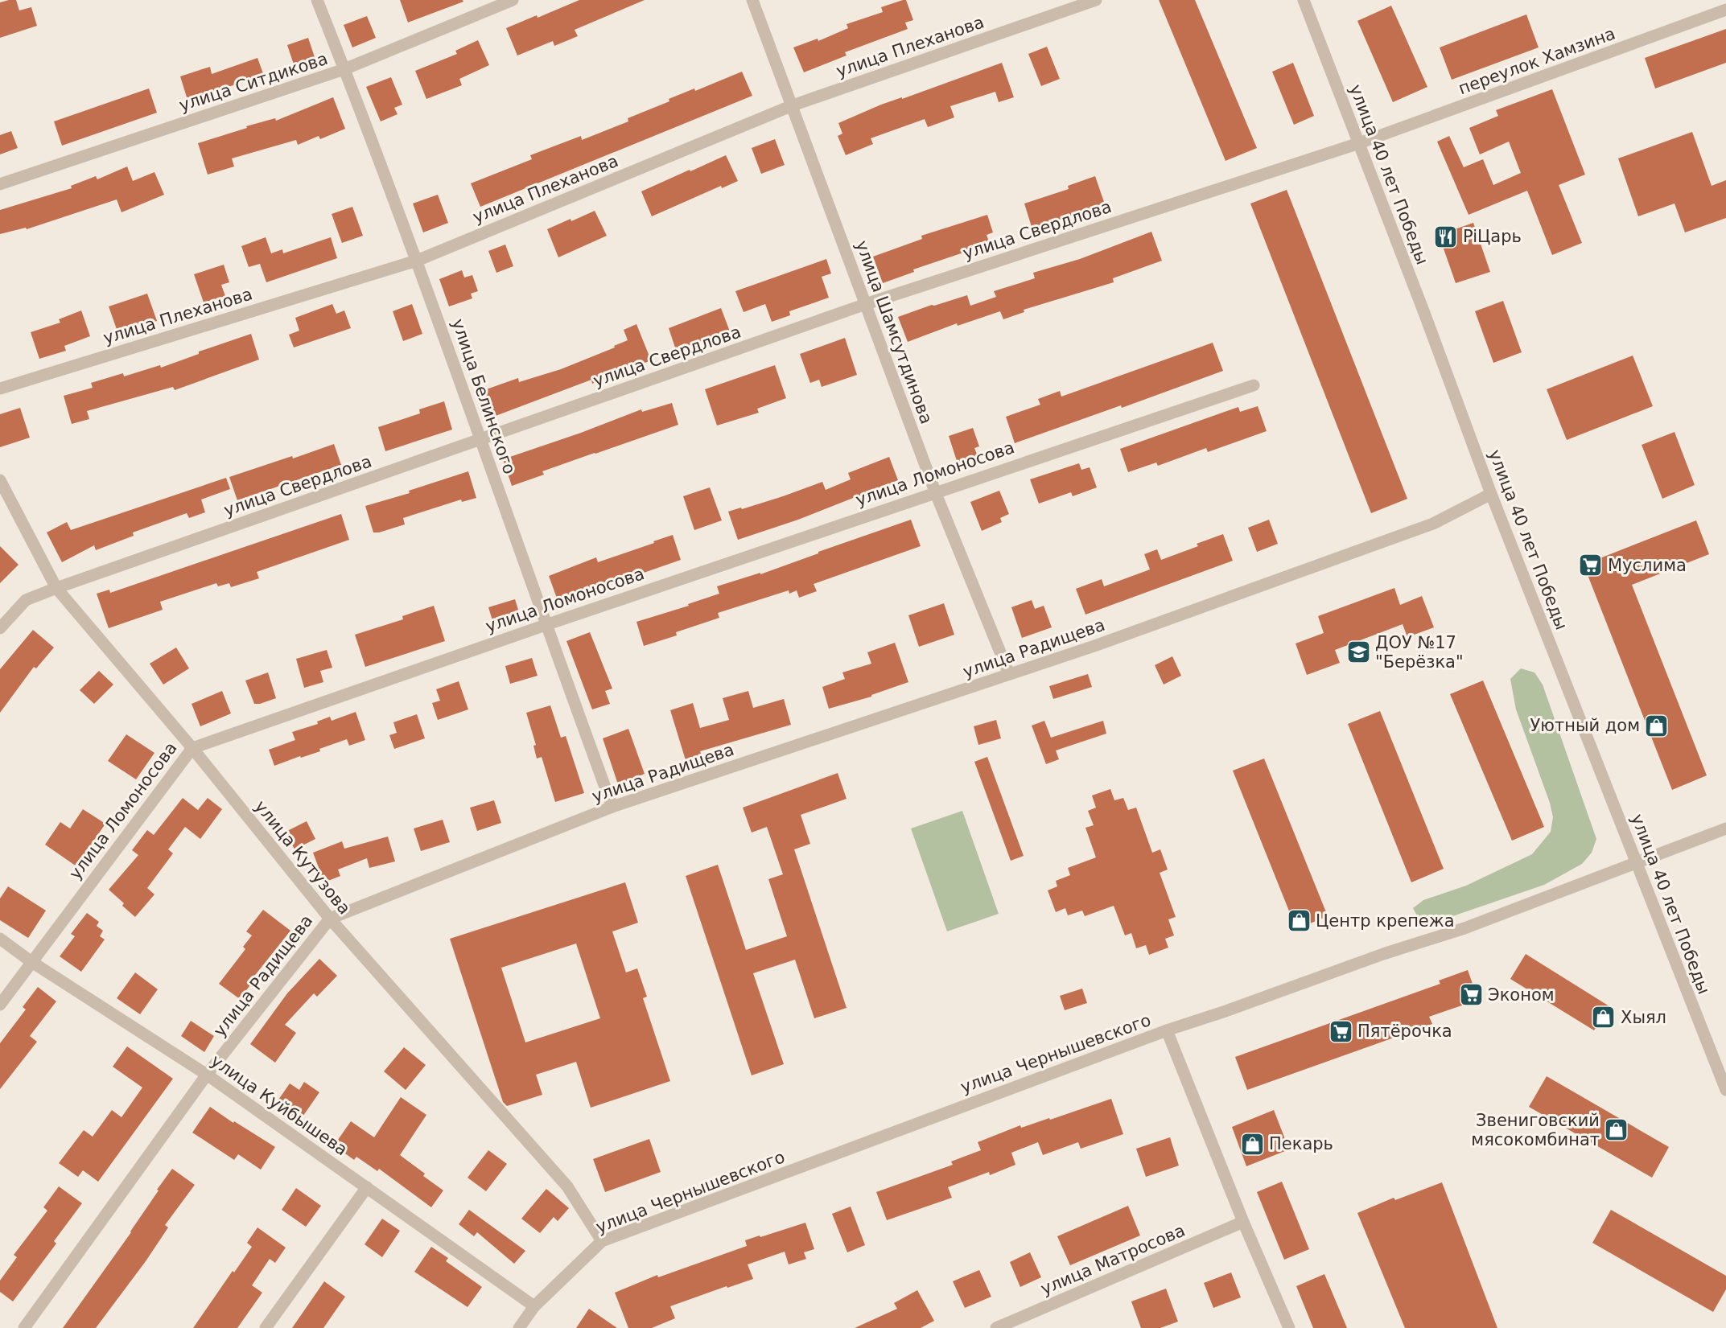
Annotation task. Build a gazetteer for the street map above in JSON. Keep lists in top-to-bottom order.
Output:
{
  "streets": {
    "street": [
      "улица Плеханова",
      "переулок Хамзина",
      "улица Ситдикова",
      "улица 40 лет Победы",
      "улица Свердлова",
      "улица Шамсутдинова",
      "улица Белинского",
      "улица Ломоносова",
      "улица Радищева",
      "улица Кутузова",
      "улица Чернышевского",
      "улица Куйбышева",
      "улица Матросова"
    ]
  },
  "crossings": [
    ["улица Плеханова", "улица Шамсутдинова"],
    ["улица Плеханова", "улица Белинского"],
    ["переулок Хамзина", "улица 40 лет Победы"],
    ["переулок Хамзина", "улица Свердлова"],
    ["улица Ситдикова", "улица Белинского"],
    ["улица 40 лет Победы", "улица Свердлова"],
    ["улица 40 лет Победы", "улица Радищева"],
    ["улица 40 лет Победы", "улица Чернышевского"],
    ["улица Свердлова", "улица Шамсутдинова"],
    ["улица Свердлова", "улица Белинского"],
    ["улица Свердлова", "улица Кутузова"],
    ["улица Шамсутдинова", "улица Ломоносова"],
    ["улица Шамсутдинова", "улица Радищева"],
    ["улица Белинского", "улица Ломоносова"],
    ["улица Белинского", "улица Радищева"],
    ["улица Ломоносова", "улица Кутузова"],
    ["улица Ломоносова", "улица Куйбышева"],
    ["улица Радищева", "улица Кутузова"],
    ["улица Радищева", "улица Куйбышева"],
    ["улица Кутузова", "улица Чернышевского"],
    ["улица Чернышевского", "улица Куйбышева"]
  ],
  "places": {
    "restaurant": ["PiЦарь"],
    "supermarket": ["Муслима", "Эконом", "Пятёрочка"],
    "school or university": ["ДОУ №17 \"Берёзка\""],
    "shop": [
      "Уютный дом",
      "Центр крепежа",
      "Хыял",
      "Звениговский мясокомбинат",
      "Пекарь"
    ]
  }
}
